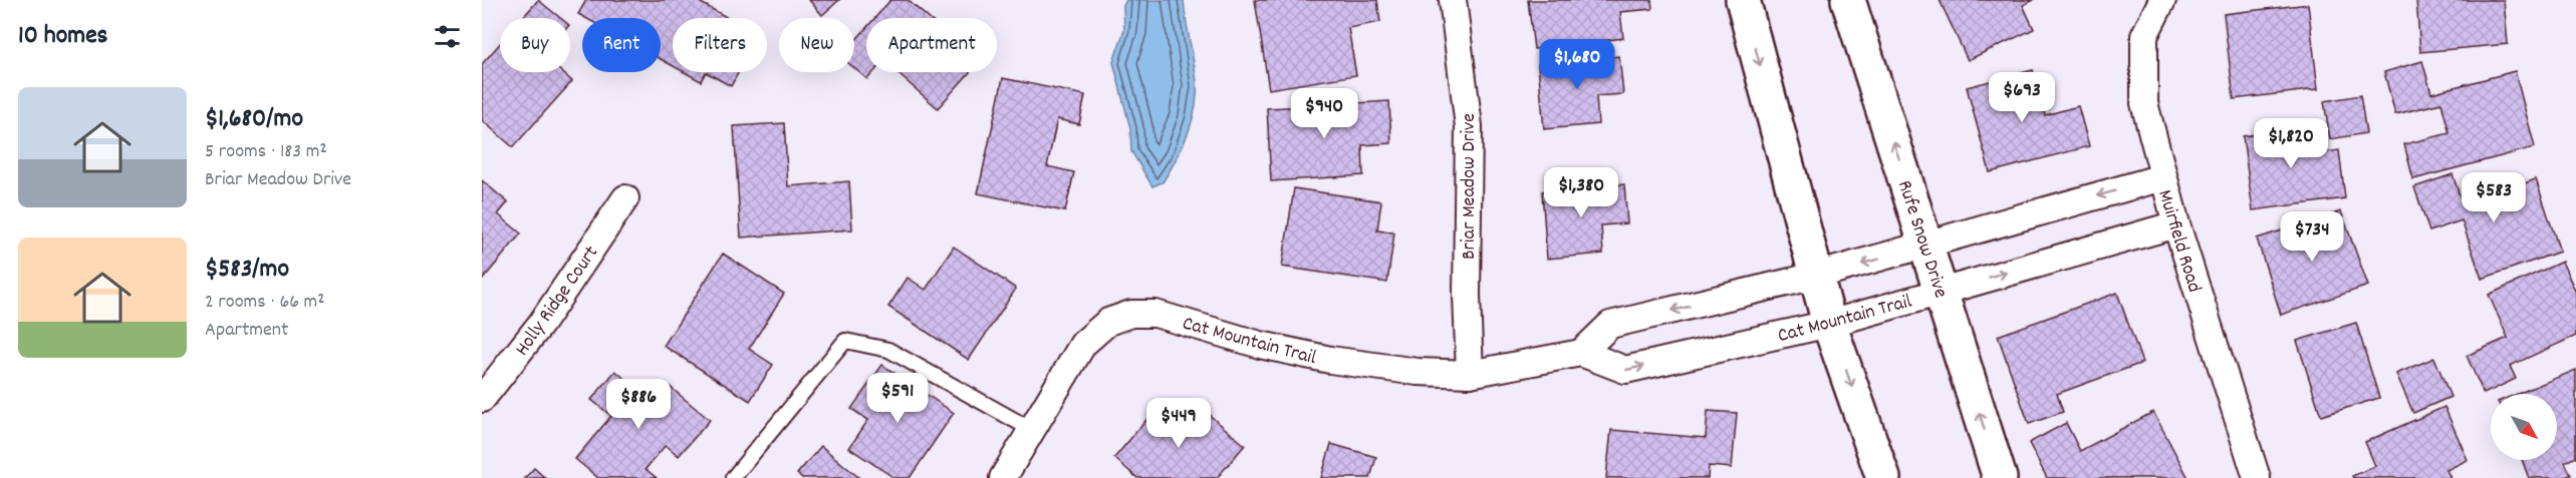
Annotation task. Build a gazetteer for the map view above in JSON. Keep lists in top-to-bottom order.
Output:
{
  "streets": {
    "main road": ["Rufe Snow Drive"],
    "street": [
      "Briar Meadow Drive",
      "Muirfield Road",
      "Holly Ridge Court",
      "Cat Mountain Trail"
    ]
  },
  "crossings": [
    ["Briar Meadow Drive", "Cat Mountain Trail"],
    ["Rufe Snow Drive", "Cat Mountain Trail"],
    ["Muirfield Road", "Cat Mountain Trail"]
  ],
  "north": "bottom right",
  "page": {
    "heading": "10 homes",
    "chip": [
      "Buy",
      "Rent",
      "Filters",
      "New",
      "Apartment"
    ],
    "price": [
      "$1,680",
      "$693",
      "$940",
      "$1,820",
      "$1,380",
      "$583",
      "$734",
      "$591",
      "$886",
      "$449"
    ],
    "list": [
      {
        "name": "$1,680/mo",
        "note": "5 rooms · 183 m² · Briar Meadow Drive"
      },
      {
        "name": "$583/mo",
        "note": "2 rooms · 66 m² · Apartment"
      }
    ]
  }
}
